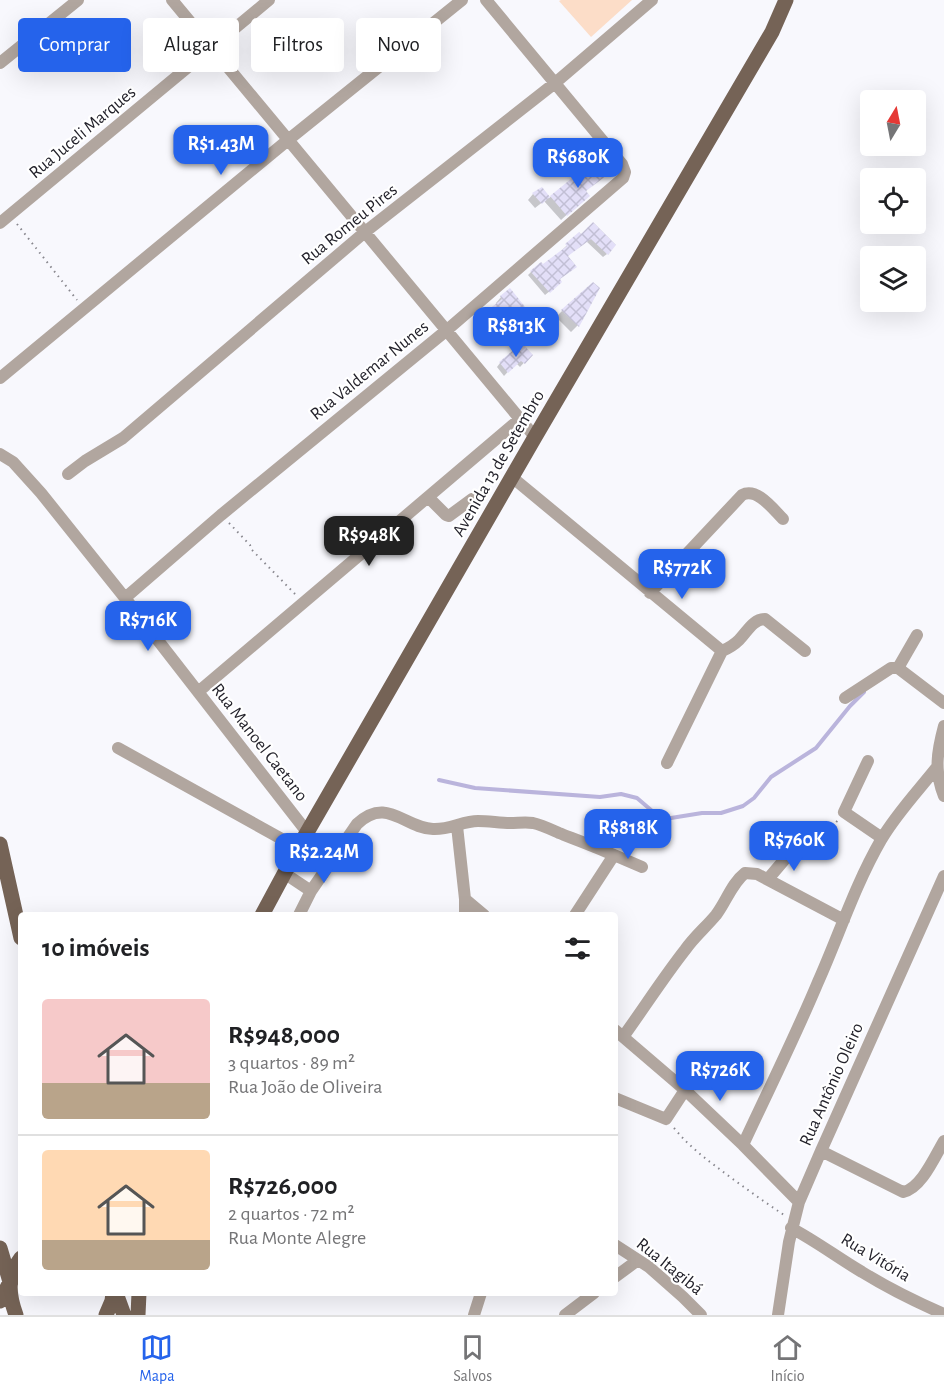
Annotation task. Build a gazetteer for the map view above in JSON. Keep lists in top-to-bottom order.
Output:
{
  "streets": {
    "main road": ["Avenida 13 de Setembro"],
    "street": [
      "Rua Juceli Marques",
      "Rua Romeu Pires",
      "Rua Valdemar Nunes",
      "Rua Manoel Caetano",
      "Rua Antônio Oleiro",
      "Rua Vitória",
      "Rua Itagibá"
    ]
  },
  "crossings": [
    ["Rua Romeu Pires", "Rua Valdemar Nunes"],
    ["Rua Valdemar Nunes", "Rua Manoel Caetano"],
    ["Avenida 13 de Setembro", "Rua Manoel Caetano"],
    ["Rua Antônio Oleiro", "Rua Vitória"]
  ],
  "north": "top",
  "page": {
    "chip": [
      "Comprar",
      "Alugar",
      "Filtros",
      "Novo"
    ],
    "price": [
      "R$1.43M",
      "R$680K",
      "R$813K",
      "R$948K",
      "R$772K",
      "R$716K",
      "R$818K",
      "R$760K",
      "R$2.24M",
      "R$726K"
    ],
    "heading": "10 imóveis",
    "list": [
      {
        "name": "R$948,000",
        "note": "3 quartos · 89 m² · Rua João de Oliveira"
      },
      {
        "name": "R$726,000",
        "note": "2 quartos · 72 m² · Rua Monte Alegre"
      }
    ],
    "tabs": ["Mapa", "Salvos", "Início"]
  }
}
